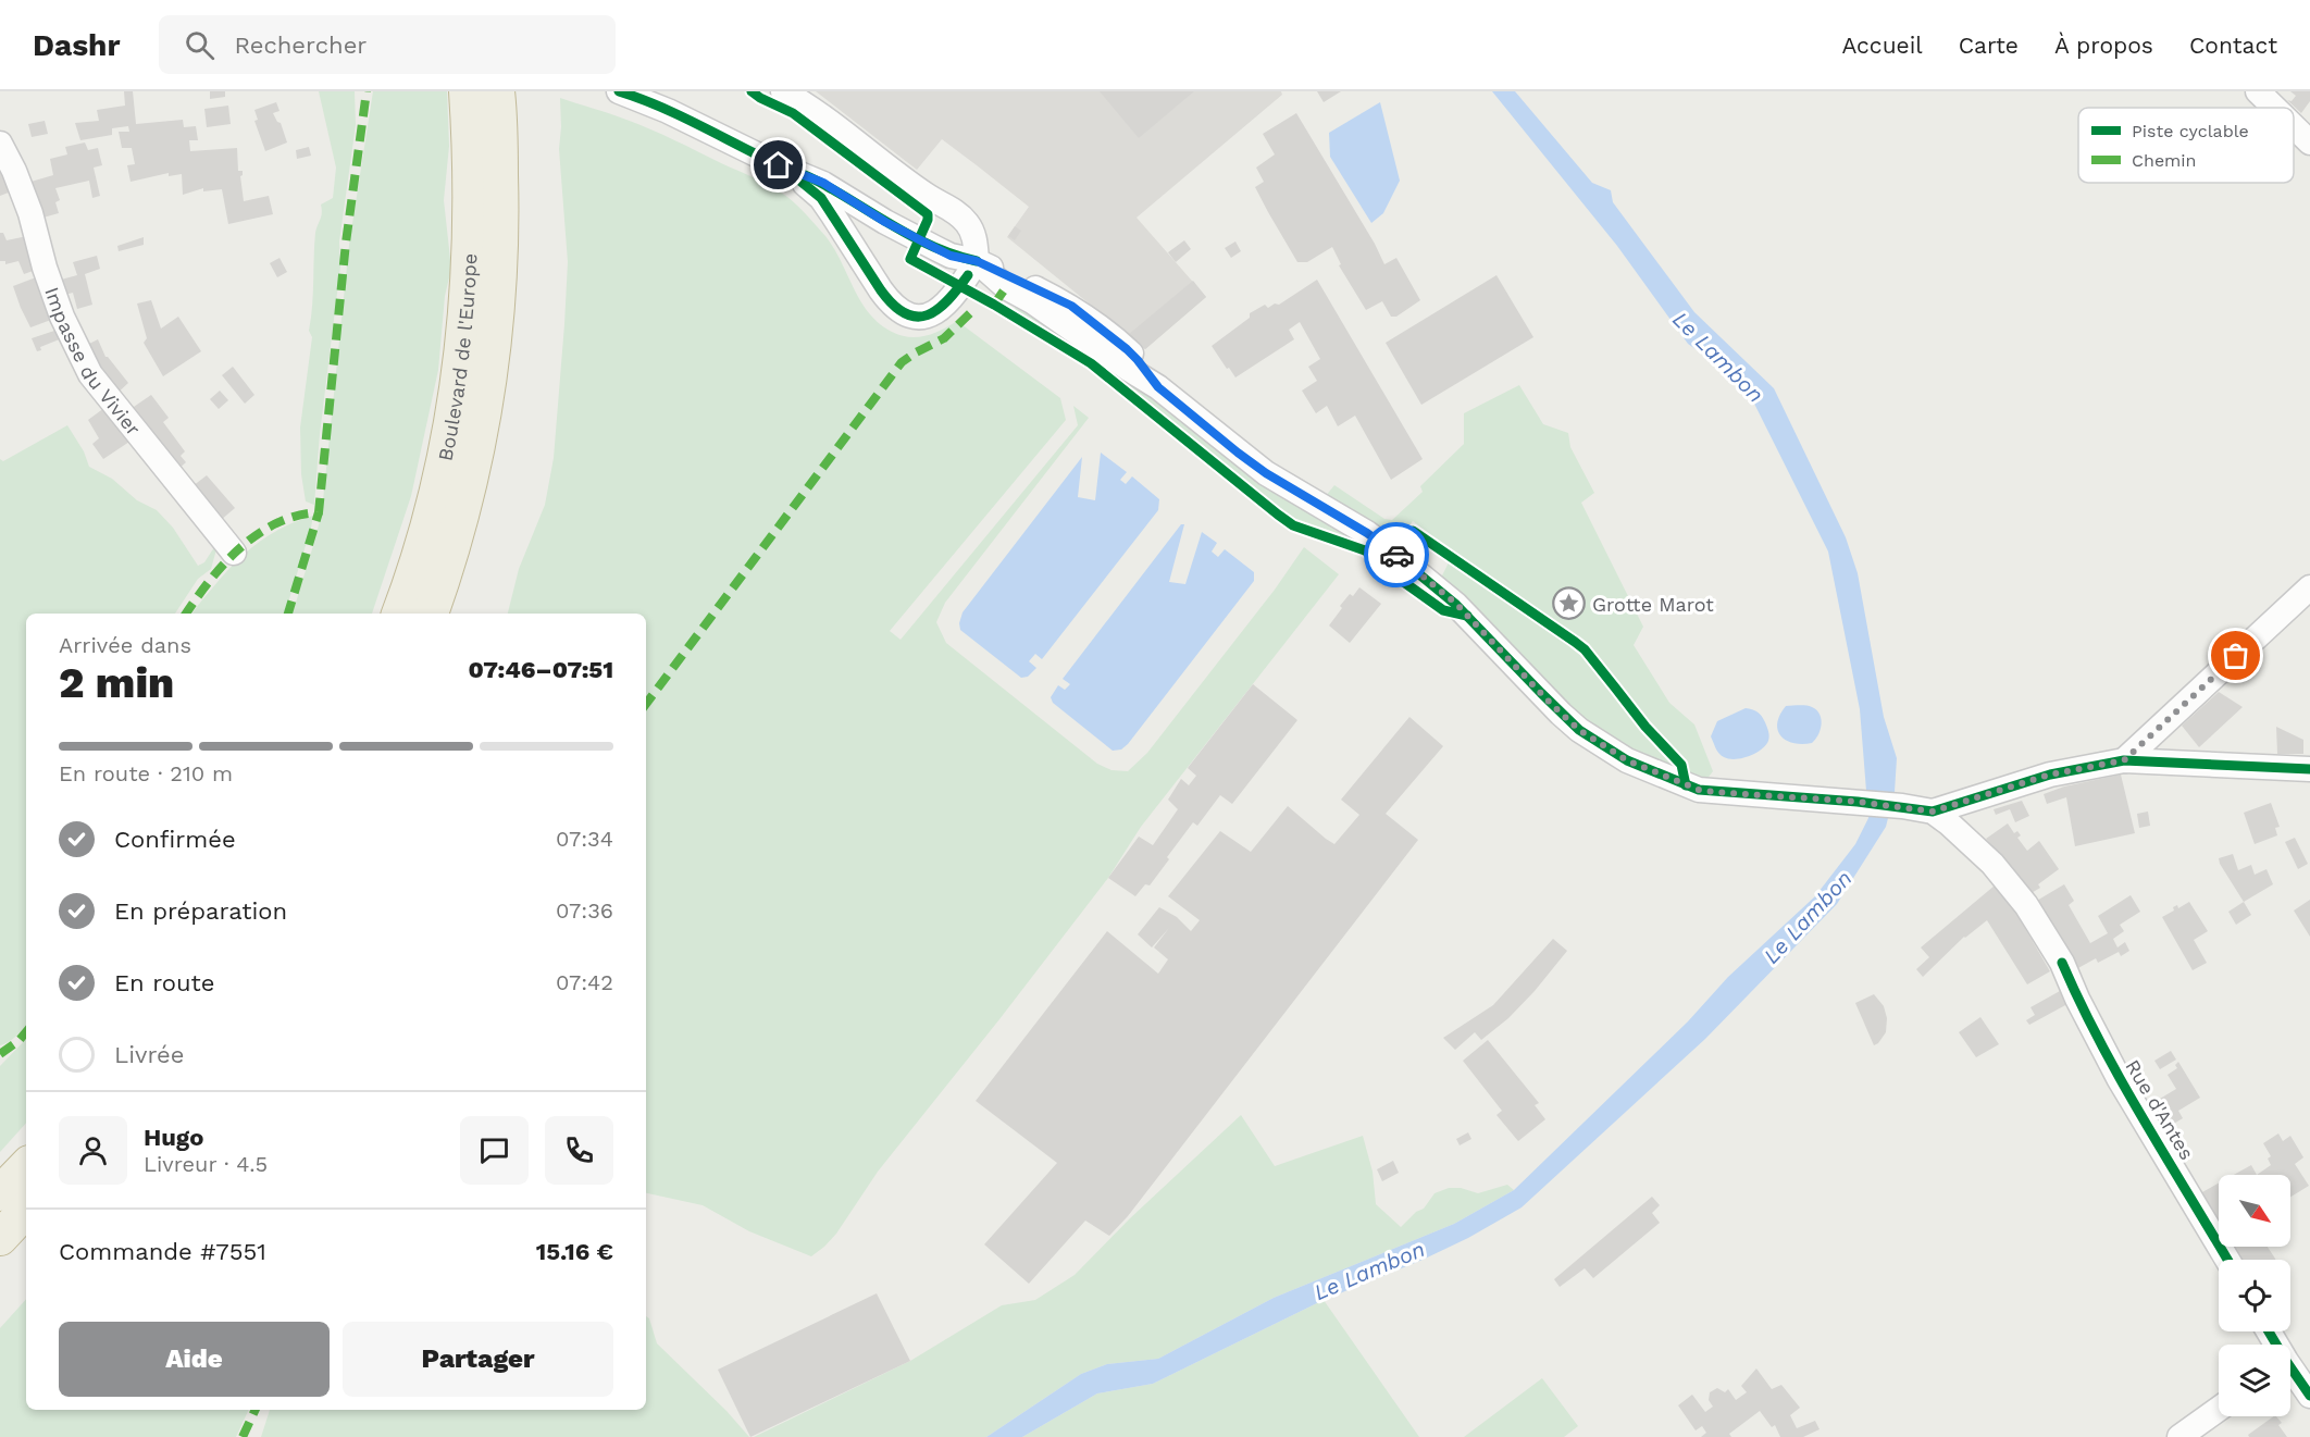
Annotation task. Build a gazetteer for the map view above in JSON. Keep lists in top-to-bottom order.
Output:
{
  "streets": {
    "highway": ["Boulevard de l'Europe"],
    "street": ["Impasse du Vivier", "Rue d'Antes"]
  },
  "water": ["Le Lambon"],
  "places": {
    "place": ["Grotte Marot"]
  },
  "legend": ["Piste cyclable", "Chemin"],
  "north": "bottom right",
  "page": {
    "header": "Dashr",
    "search": "Rechercher",
    "nav": [
      "Accueil",
      "Carte",
      "À propos",
      "Contact"
    ],
    "heading": ["2 min", "Arrivée dans", "07:46–07:51"],
    "panel": [
      "Hugo",
      "Livreur · 4.5",
      "Commande #7551",
      "15.16 €"
    ],
    "bar": "En route · 210 m",
    "list": [
      ["Confirmée", "07:34"],
      ["En préparation", "07:36"],
      ["En route", "07:42"],
      "Livrée"
    ],
    "buttons": ["Aide", "Partager"]
  }
}
